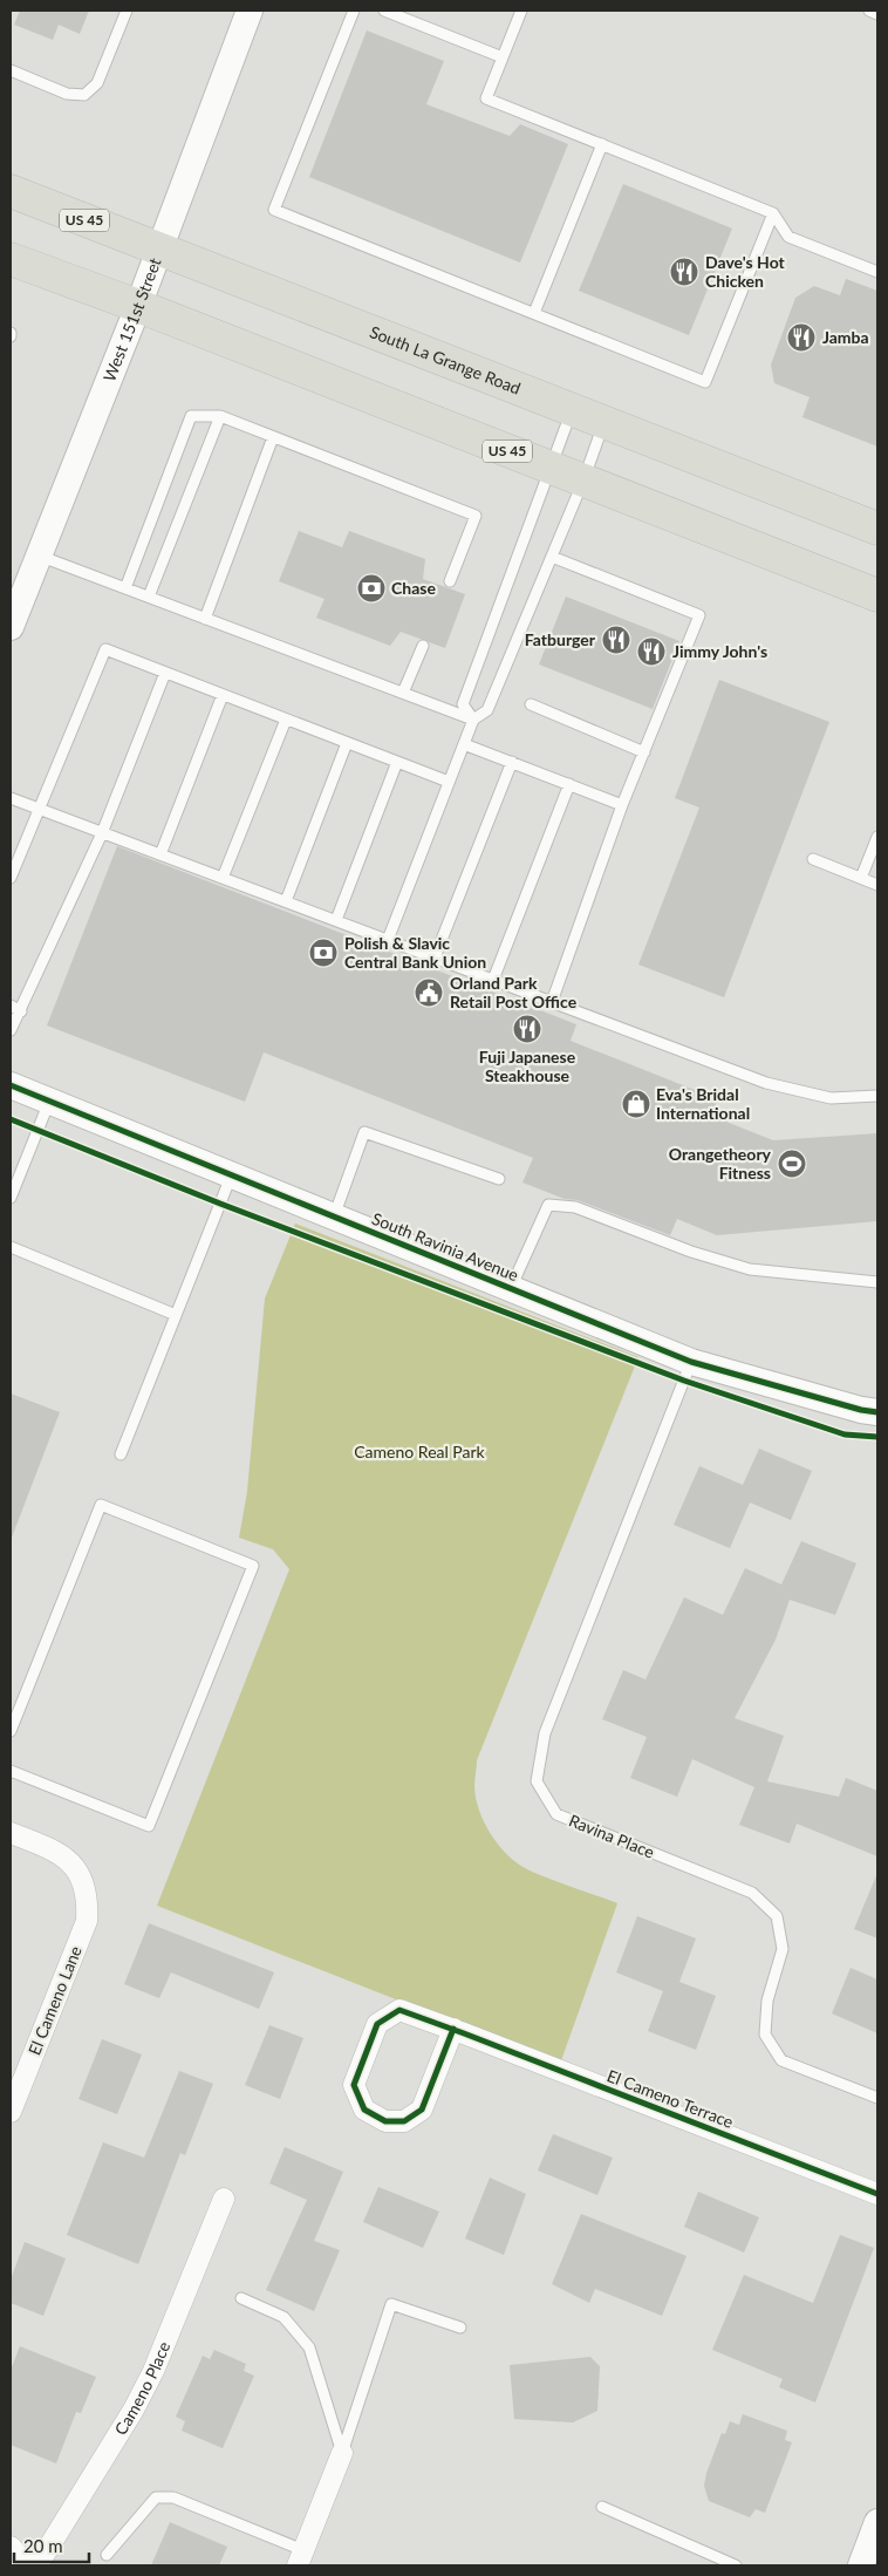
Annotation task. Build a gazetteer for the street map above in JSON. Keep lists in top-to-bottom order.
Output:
{
  "streets": {
    "highway": ["US 45", "South La Grange Road"],
    "street": [
      "West 151st Street",
      "South Ravinia Avenue",
      "El Cameno Lane",
      "El Cameno Terrace",
      "Cameno Place"
    ],
    "lane": ["Ravina Place"]
  },
  "crossings": [
    ["US 45", "West 151st Street"],
    ["West 151st Street", "South La Grange Road"],
    ["South Ravinia Avenue", "Ravina Place"]
  ],
  "parks": ["Cameno Real Park"],
  "places": {
    "restaurant": [
      "Dave's Hot Chicken",
      "Jamba",
      "Fatburger",
      "Jimmy John's",
      "Fuji Japanese Steakhouse"
    ],
    "bank": ["Chase", "Polish & Slavic Central Bank Union"],
    "public building": ["Orland Park Retail Post Office"],
    "shop": ["Eva's Bridal International"],
    "sports": ["Orangetheory Fitness"]
  },
  "scale_bar": "20 m"
}
